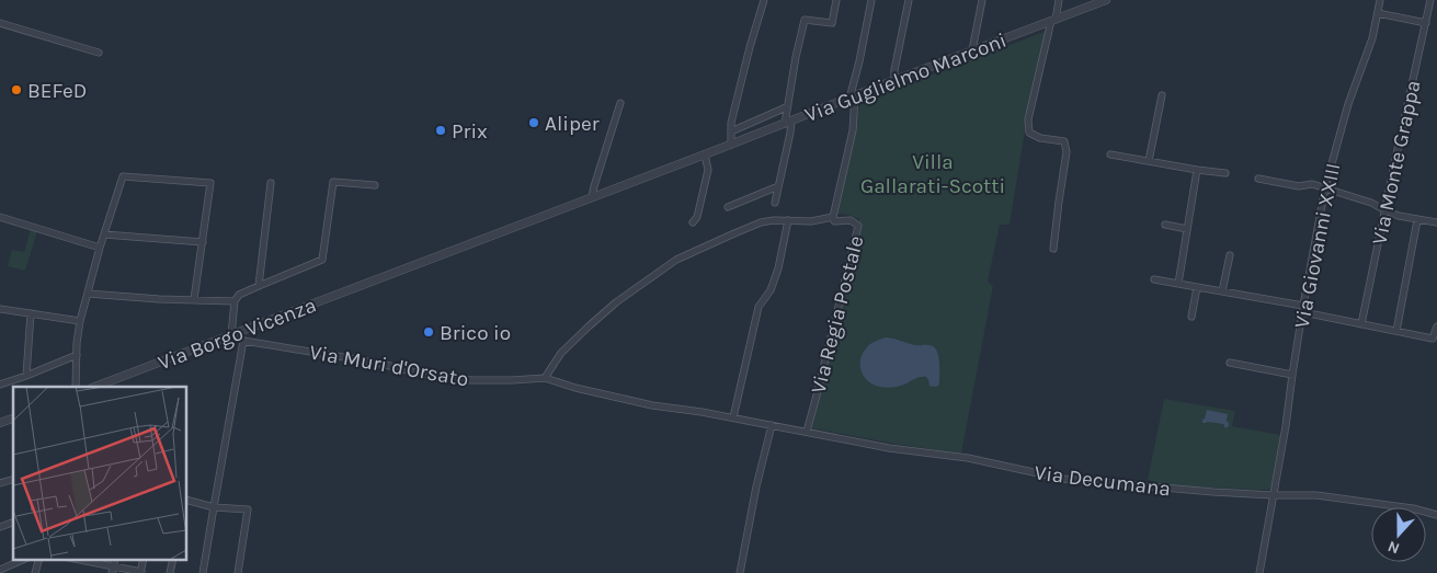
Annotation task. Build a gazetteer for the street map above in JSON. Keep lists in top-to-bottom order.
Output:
{
  "streets": {
    "street": [
      "Via Guglielmo Marconi",
      "Via Monte Grappa",
      "Via Giovanni XXIII",
      "Via Regia Postale",
      "Via Borgo Vicenza",
      "Via Muri d'Orsato",
      "Via Decumana"
    ]
  },
  "crossings": [
    ["Via Guglielmo Marconi", "Via Regia Postale"],
    ["Via Guglielmo Marconi", "Via Borgo Vicenza"],
    ["Via Giovanni XXIII", "Via Decumana"],
    ["Via Regia Postale", "Via Muri d'Orsato"],
    ["Via Regia Postale", "Via Decumana"],
    ["Via Muri d'Orsato", "Via Decumana"]
  ],
  "parks": ["Villa Gallarati-Scotti"],
  "places": [
    "BEFeD",
    "Aliper",
    "Prix",
    "Brico io"
  ],
  "north": "bottom"
}
